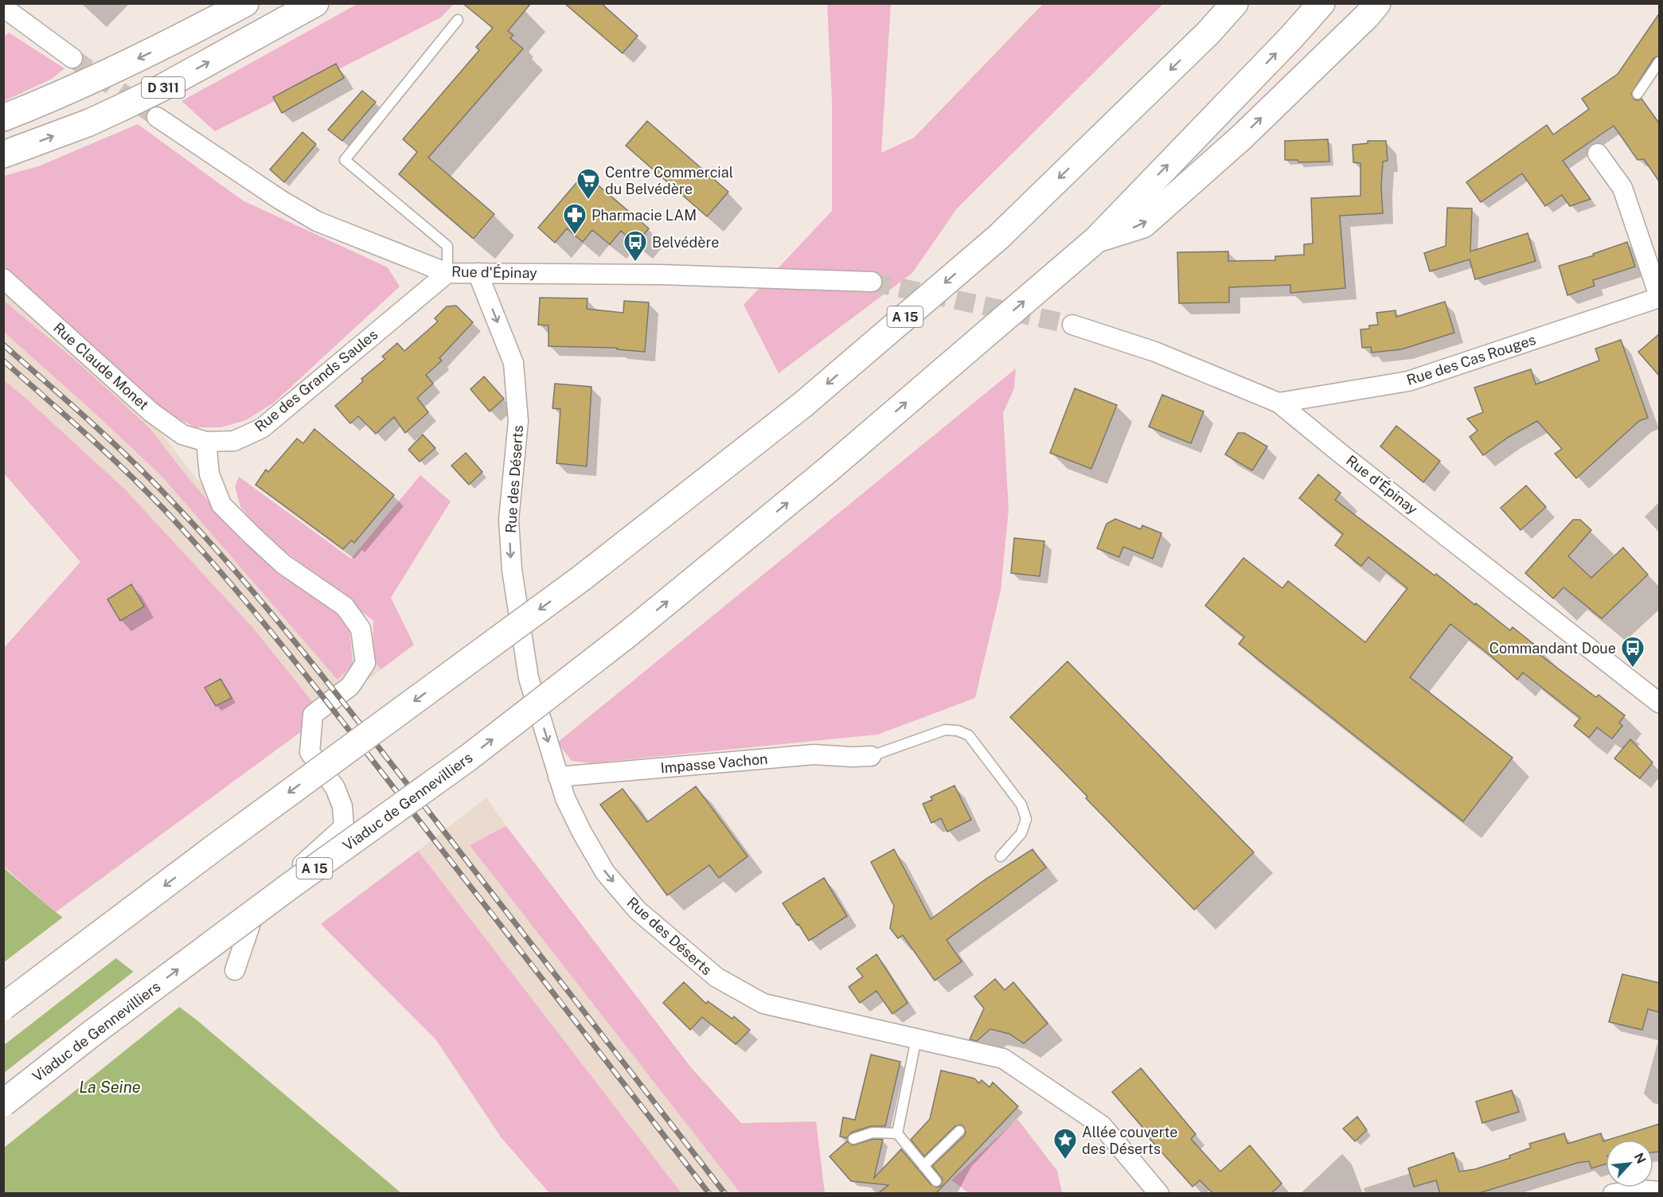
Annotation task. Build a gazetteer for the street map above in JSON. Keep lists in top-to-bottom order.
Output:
{
  "streets": {
    "main road": ["D 311", "A 15", "Viaduc de Gennevilliers"],
    "street": [
      "Rue d'Épinay",
      "Rue des Cas Rouges",
      "Rue Claude Monet",
      "Rue des Grands Saules",
      "Rue des Déserts",
      "Impasse Vachon"
    ]
  },
  "crossings": [
    ["Rue d'Épinay", "Rue des Cas Rouges"],
    ["Rue d'Épinay", "Rue des Grands Saules"],
    ["Rue d'Épinay", "Rue des Déserts"],
    ["A 15", "Viaduc de Gennevilliers"],
    ["Rue Claude Monet", "Rue des Grands Saules"],
    ["Rue des Déserts", "Impasse Vachon"]
  ],
  "one_way": ["Rue des Déserts"],
  "water": ["La Seine"],
  "places": {
    "supermarket": ["Centre Commercial du Belvédère"],
    "pharmacy": ["Pharmacie LAM"],
    "bus stop": ["Belvédère", "Commandant Doue"],
    "place": ["Allée couverte des Déserts"]
  },
  "north": "top right"
}
